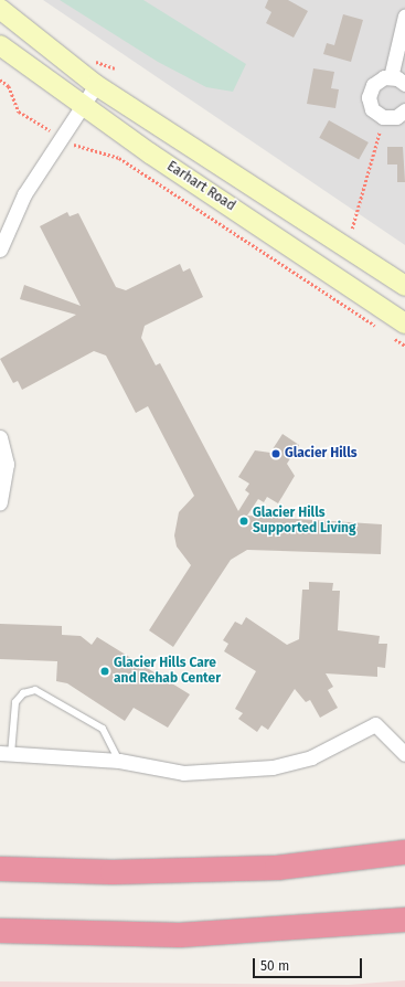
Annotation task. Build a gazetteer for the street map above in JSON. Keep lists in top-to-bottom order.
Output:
{
  "streets": {
    "street": ["Earhart Road"]
  },
  "places": ["Glacier Hills", "Glacier Hills Supported Living", "Glacier Hills Care and Rehab Center"],
  "scale_bar": "50 m"
}
